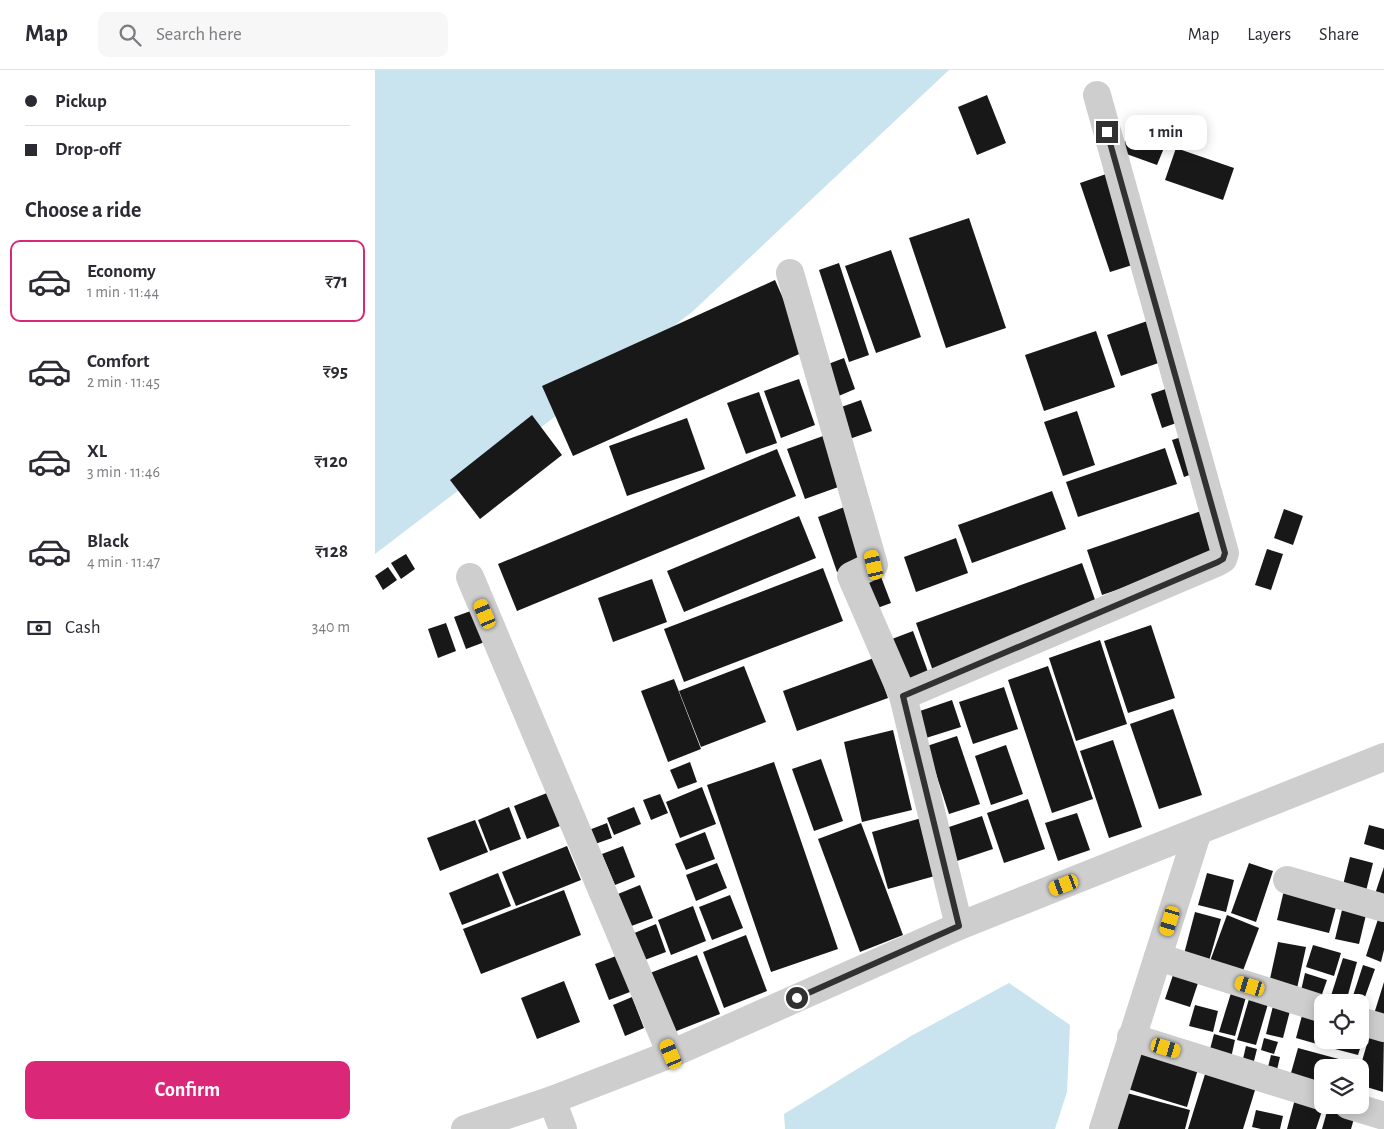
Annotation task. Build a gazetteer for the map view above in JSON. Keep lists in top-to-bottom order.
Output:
{
  "page": {
    "header": "Map",
    "search": "Search here",
    "nav": ["Map", "Layers", "Share"],
    "banner": ["Pickup", "Drop-off"],
    "bubble": "1 min",
    "heading": "Choose a ride",
    "list": [
      {
        "name": "Economy",
        "note": "1 min · 11:44",
        "value": "₹71"
      },
      {
        "name": "Comfort",
        "note": "2 min · 11:45",
        "value": "₹95"
      },
      {
        "name": "XL",
        "note": "3 min · 11:46",
        "value": "₹120"
      },
      {
        "name": "Black",
        "note": "4 min · 11:47",
        "value": "₹128"
      }
    ],
    "pay": ["Cash", "340 m"],
    "buttons": "Confirm"
  }
}
